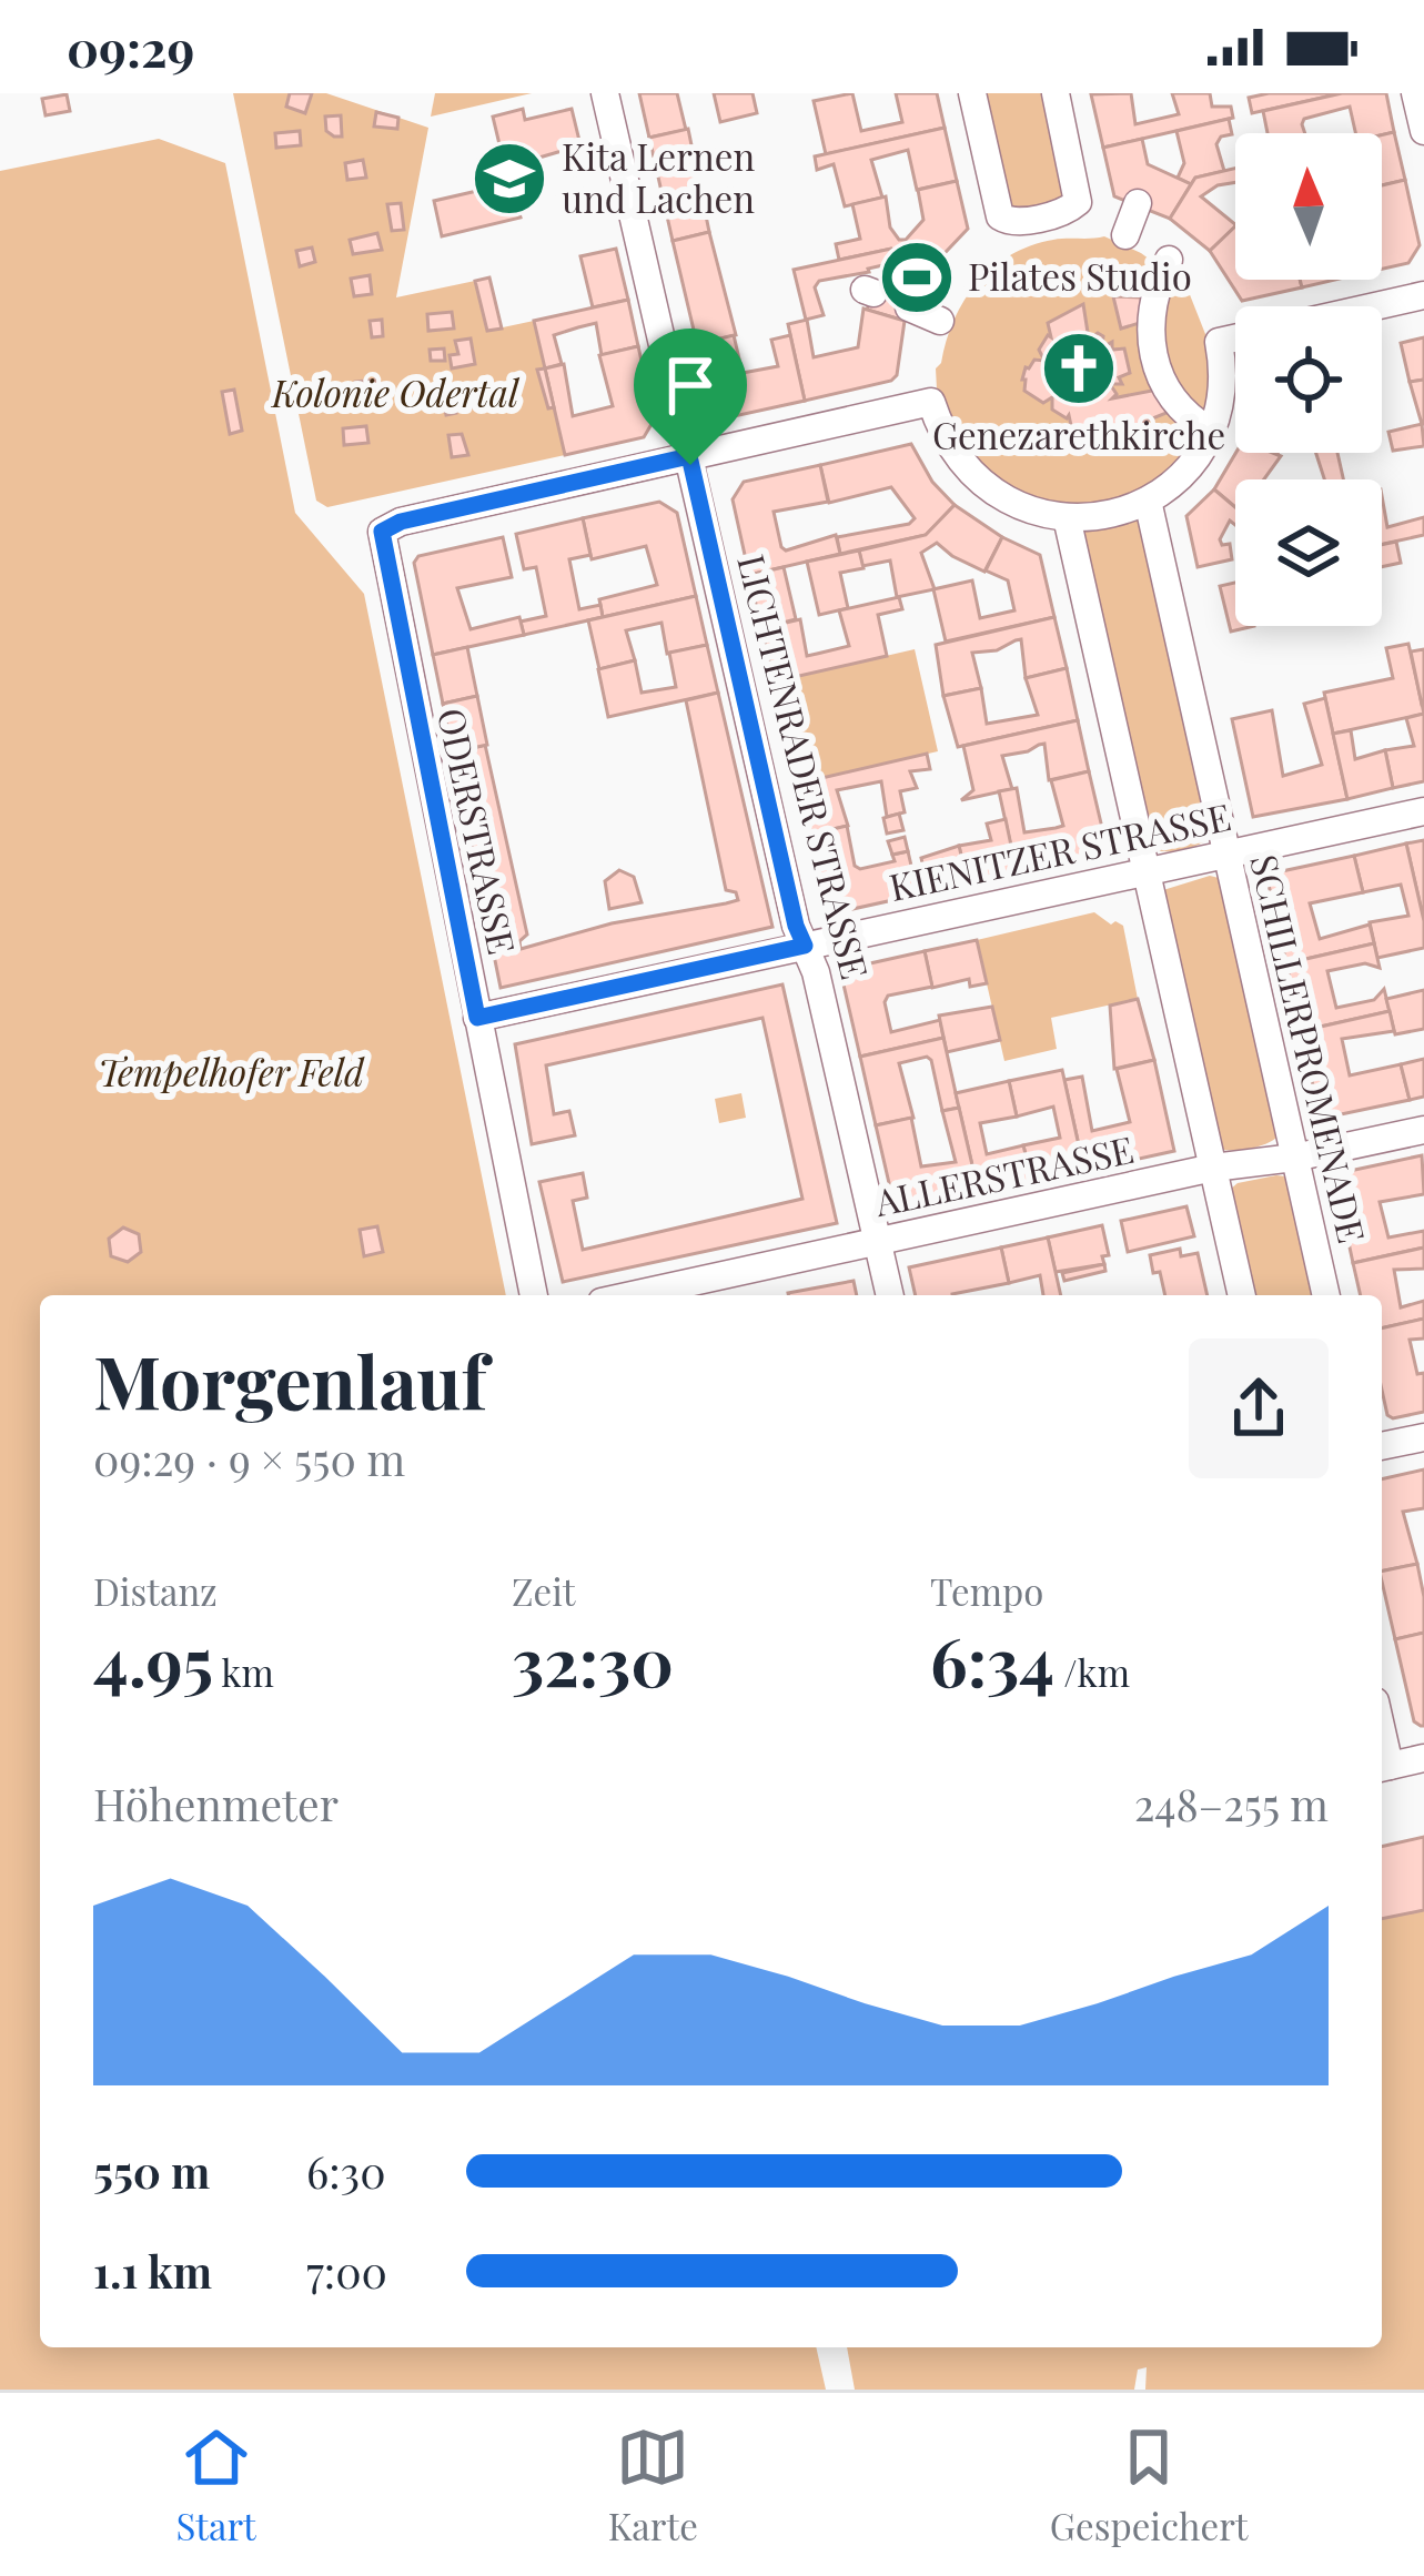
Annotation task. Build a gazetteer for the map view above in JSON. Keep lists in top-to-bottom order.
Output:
{
  "streets": {
    "street": [
      "LICHTENRADER STRASSE",
      "ODERSTRASSE",
      "KIENITZER STRASSE",
      "SCHILLERPROMENADE",
      "ALLERSTRASSE"
    ]
  },
  "crossings": [
    ["LICHTENRADER STRASSE", "ODERSTRASSE"],
    ["LICHTENRADER STRASSE", "KIENITZER STRASSE"],
    ["LICHTENRADER STRASSE", "ALLERSTRASSE"],
    ["ODERSTRASSE", "KIENITZER STRASSE"],
    ["KIENITZER STRASSE", "SCHILLERPROMENADE"],
    ["SCHILLERPROMENADE", "ALLERSTRASSE"]
  ],
  "parks": ["Kolonie Odertal", "Tempelhofer Feld"],
  "places": {
    "school or university": ["Kita Lernen und Lachen"],
    "sports": ["Pilates Studio"],
    "church": ["Genezarethkirche"]
  },
  "north": "top",
  "page": {
    "status": "09:29",
    "heading": ["Morgenlauf", "09:29 · 9 × 550 m"],
    "stats": [
      ["Distanz", "4.95 km"],
      ["Zeit", "32:30"],
      ["Tempo", "6:34 /km"]
    ],
    "chart": ["Höhenmeter", "248–255 m"],
    "list": [
      {
        "name": "550 m",
        "note": "6:30"
      },
      {
        "name": "1.1 km",
        "note": "7:00"
      }
    ],
    "tabs": ["Start", "Karte", "Gespeichert"]
  }
}
